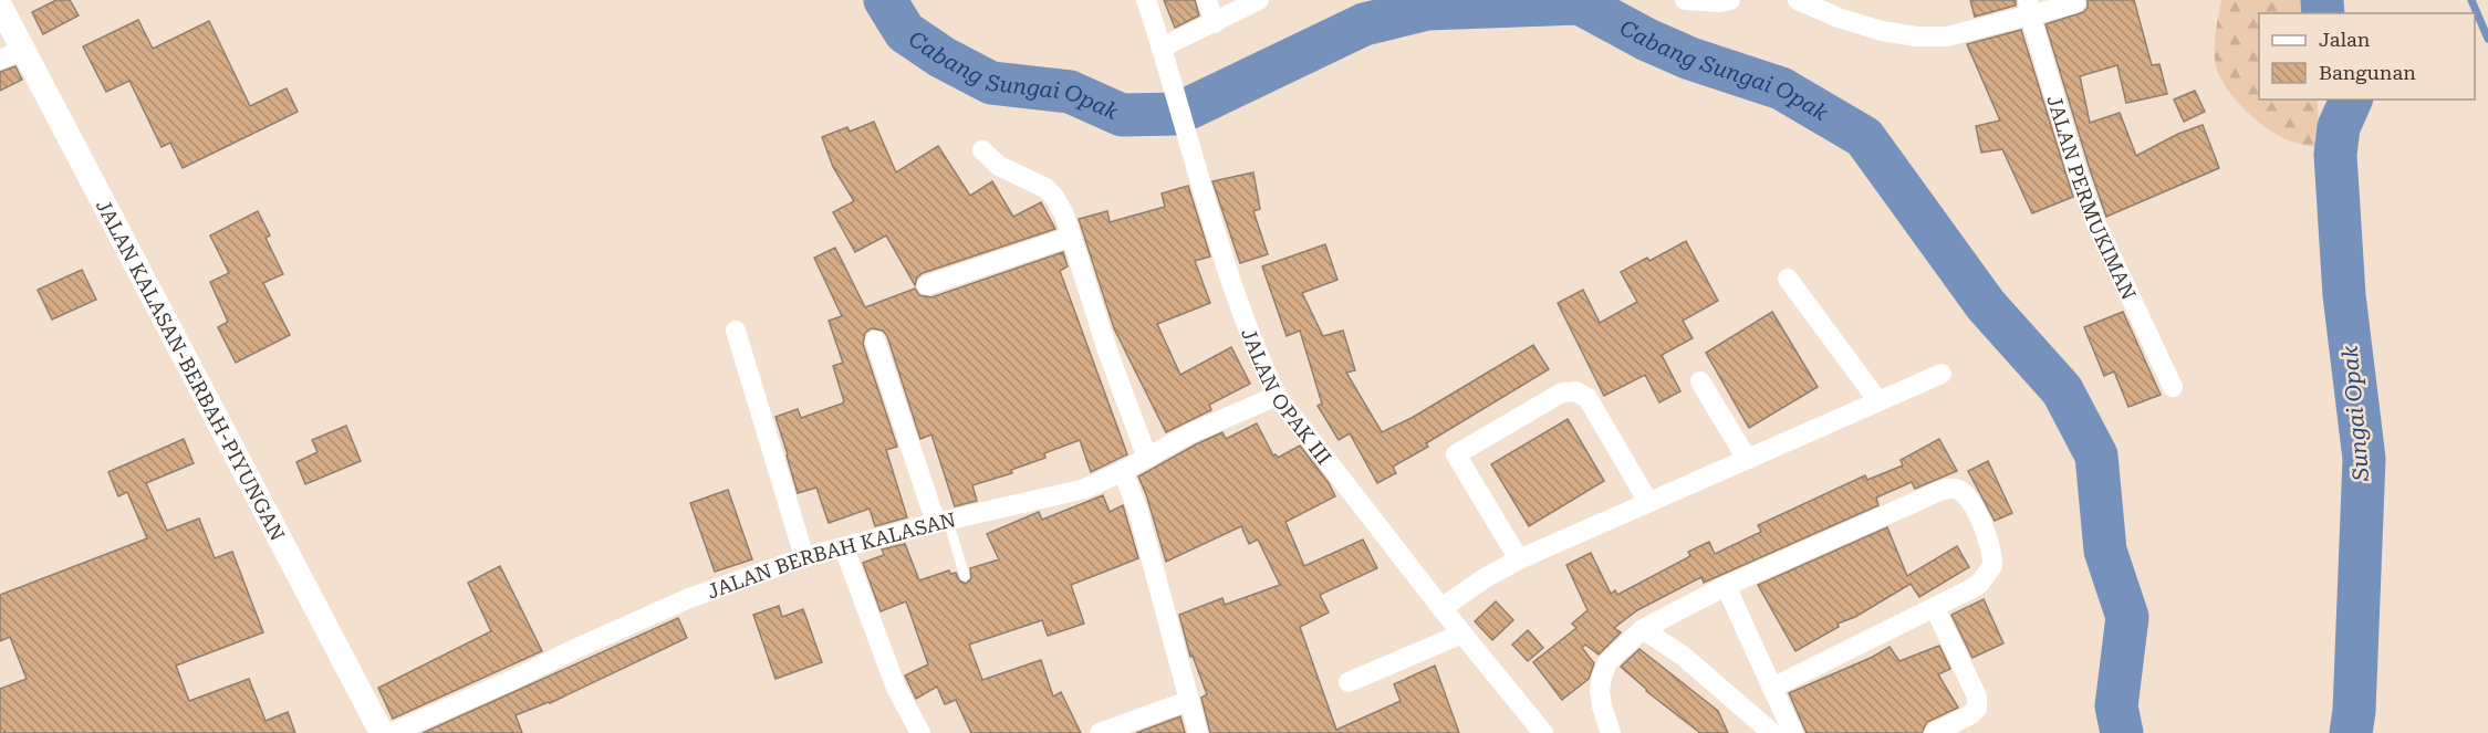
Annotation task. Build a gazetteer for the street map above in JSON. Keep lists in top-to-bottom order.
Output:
{
  "streets": {
    "street": [
      "JALAN PERMUKIMAN",
      "JALAN KALASAN-BERBAH-PIYUNGAN",
      "JALAN OPAK III",
      "JALAN BERBAH KALASAN"
    ]
  },
  "crossings": [
    ["JALAN OPAK III", "JALAN BERBAH KALASAN"]
  ],
  "water": ["Cabang Sungai Opak", "Sungai Opak"],
  "legend": ["Jalan", "Bangunan"]
}
